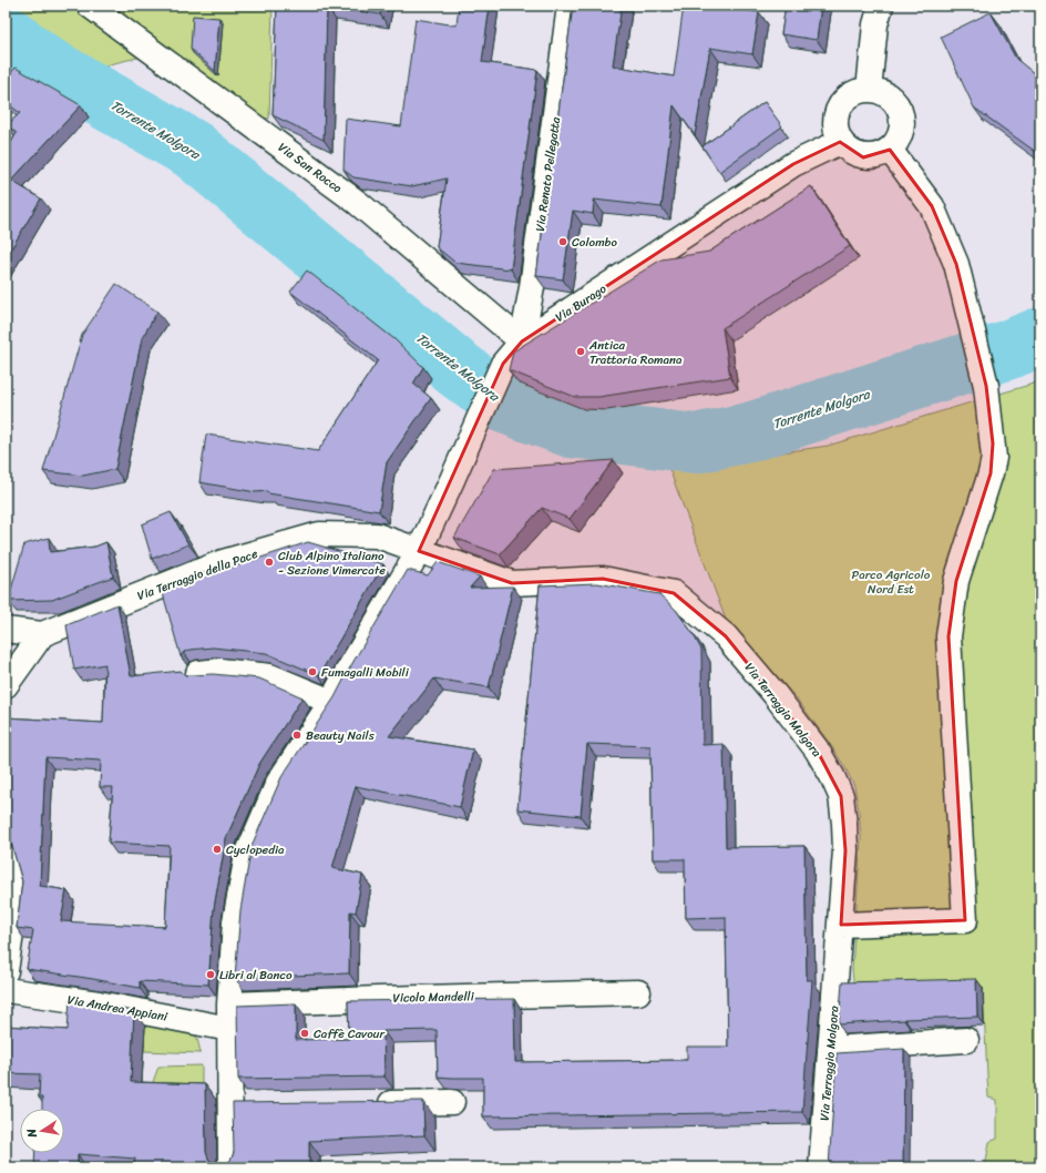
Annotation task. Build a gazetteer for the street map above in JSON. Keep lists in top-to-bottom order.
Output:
{
  "streets": {
    "street": [
      "Via San Rocco",
      "Via Renato Pellegatta",
      "Via Burago",
      "Via Terraggio della Pace",
      "Via Terraggio Molgora",
      "Vicolo Mandelli",
      "Via Andrea Appiani"
    ]
  },
  "crossings": [
    ["Via San Rocco", "Via Renato Pellegatta"],
    ["Via San Rocco", "Via Burago"],
    ["Via Renato Pellegatta", "Via Burago"],
    ["Via Burago", "Via Terraggio della Pace"],
    ["Via Burago", "Via Terraggio Molgora"],
    ["Via Burago", "Vicolo Mandelli"],
    ["Via Burago", "Via Andrea Appiani"],
    ["Via Terraggio della Pace", "Via Terraggio Molgora"]
  ],
  "water": ["Torrente Molgora"],
  "parks": ["Parco Agricolo Nord Est"],
  "places": [
    "Colombo",
    "Antica Trattoria Romana",
    "Club Alpino Italiano - Sezione Vimercate",
    "Fumagalli Mobili",
    "Beauty Nails",
    "Cyclopedia",
    "Libri al Banco",
    "Caffè Cavour"
  ],
  "north": "left"
}
